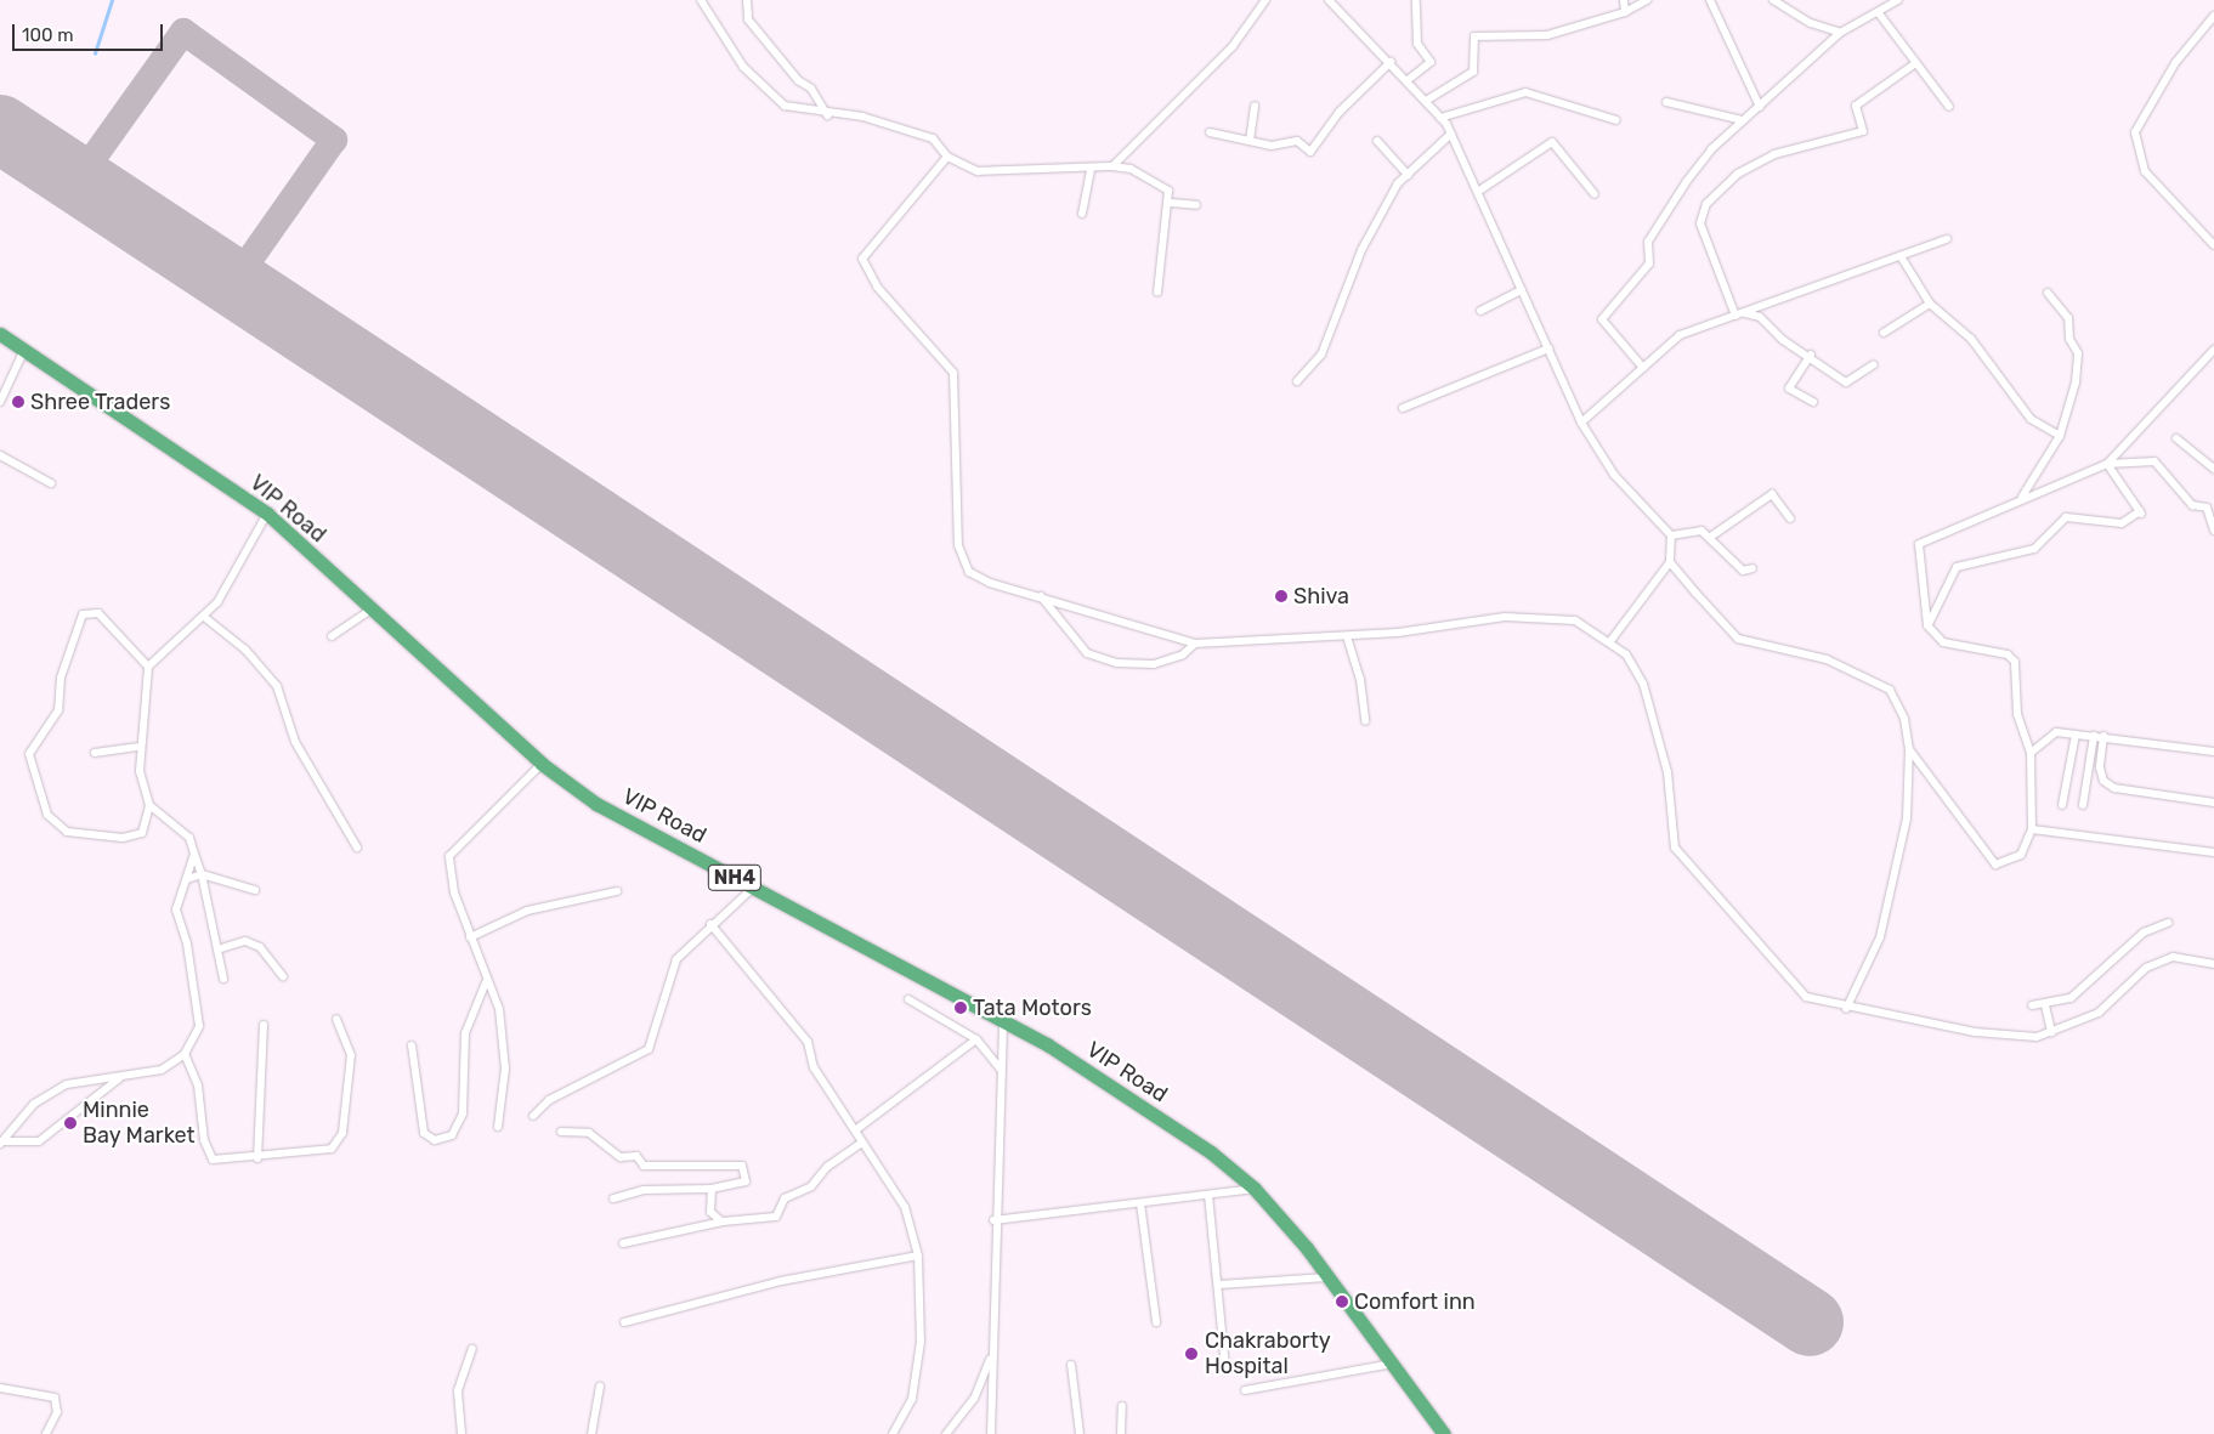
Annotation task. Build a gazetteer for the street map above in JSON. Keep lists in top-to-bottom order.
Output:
{
  "streets": {
    "highway": ["VIP Road", "NH4"]
  },
  "places": [
    "Shree Traders",
    "Shiva",
    "Tata Motors",
    "Minnie Bay Market",
    "Comfort inn",
    "Chakraborty Hospital"
  ],
  "scale_bar": "100 m"
}
